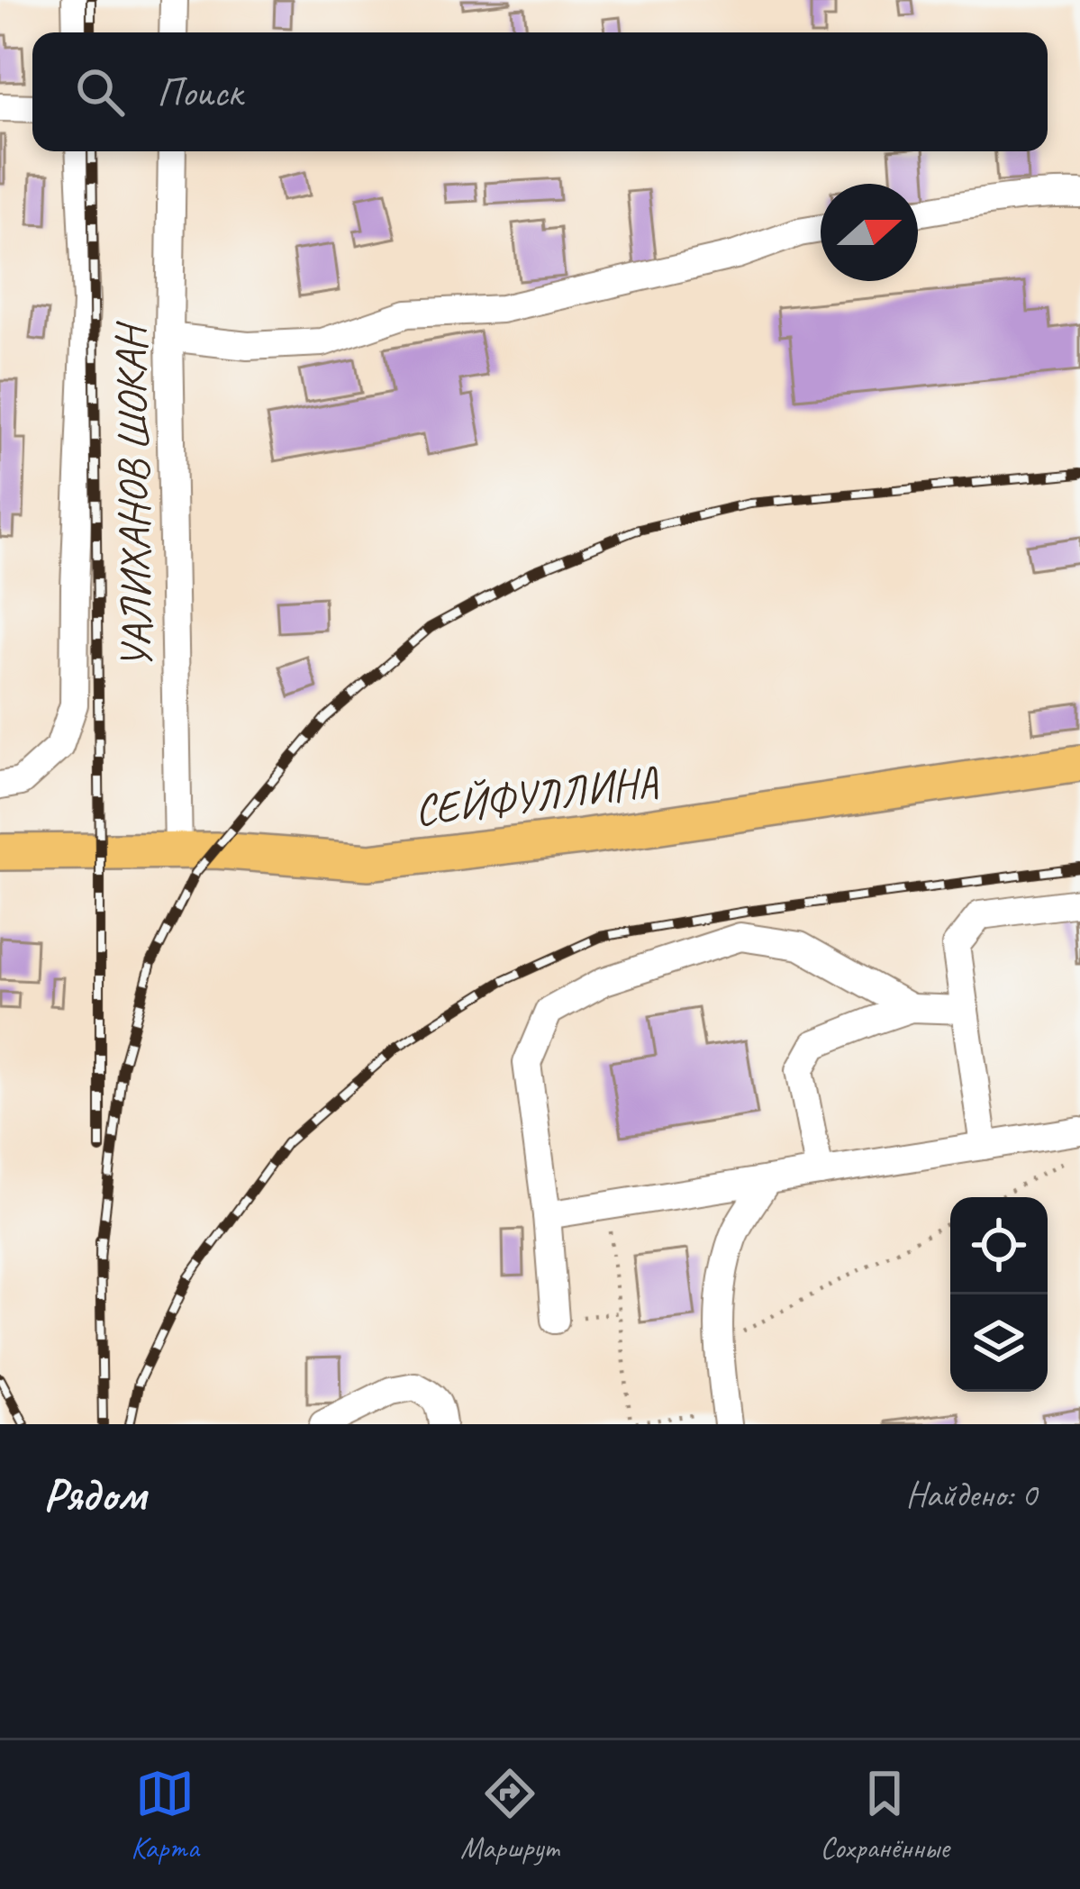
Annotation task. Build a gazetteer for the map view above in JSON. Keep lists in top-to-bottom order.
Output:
{
  "streets": {
    "main road": ["СЕЙФУЛЛИНА"],
    "street": ["УАЛИХАНОВ ШОКАН"]
  },
  "crossings": [
    ["УАЛИХАНОВ ШОКАН", "СЕЙФУЛЛИНА"]
  ],
  "north": "right",
  "page": {
    "search": "Поиск",
    "heading": ["Рядом", "Найдено: 0"],
    "nav": ["Карта", "Маршрут", "Сохранённые"]
  }
}
